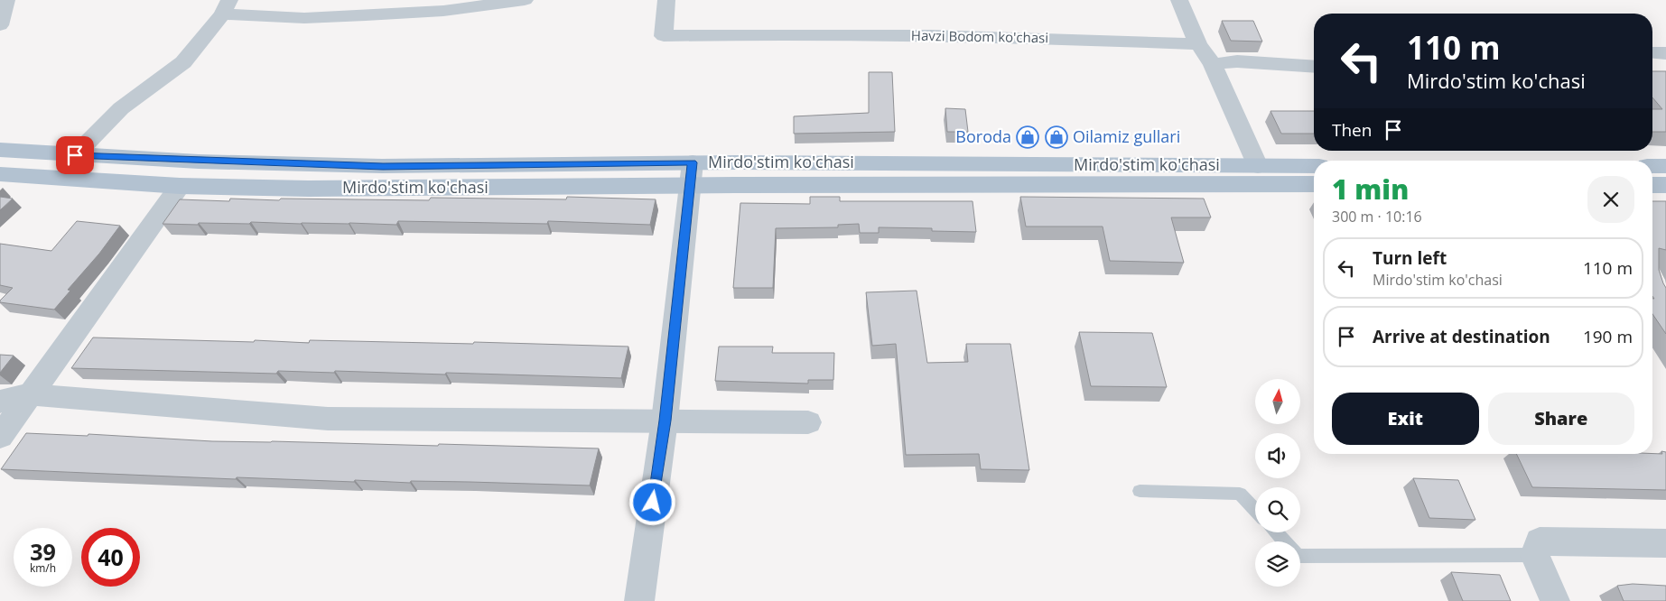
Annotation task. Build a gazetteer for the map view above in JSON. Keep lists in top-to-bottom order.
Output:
{
  "streets": {
    "main road": ["Mirdo'stim ko'chasi"],
    "street": ["Havzi Bodom ko'chasi"]
  },
  "places": {
    "shop": ["Boroda", "Oilamiz gullari"]
  },
  "north": "top",
  "page": {
    "turn": ["110 m", "Mirdo'stim ko'chasi"],
    "then": "Then",
    "heading": ["1 min", "300 m · 10:16"],
    "list": [
      {
        "name": "Turn left",
        "note": "Mirdo'stim ko'chasi",
        "value": "110 m"
      },
      {
        "name": "Arrive at destination",
        "value": "190 m"
      }
    ],
    "buttons": ["Exit", "Share"],
    "speed": "39 km/h",
    "limit": "40"
  }
}
